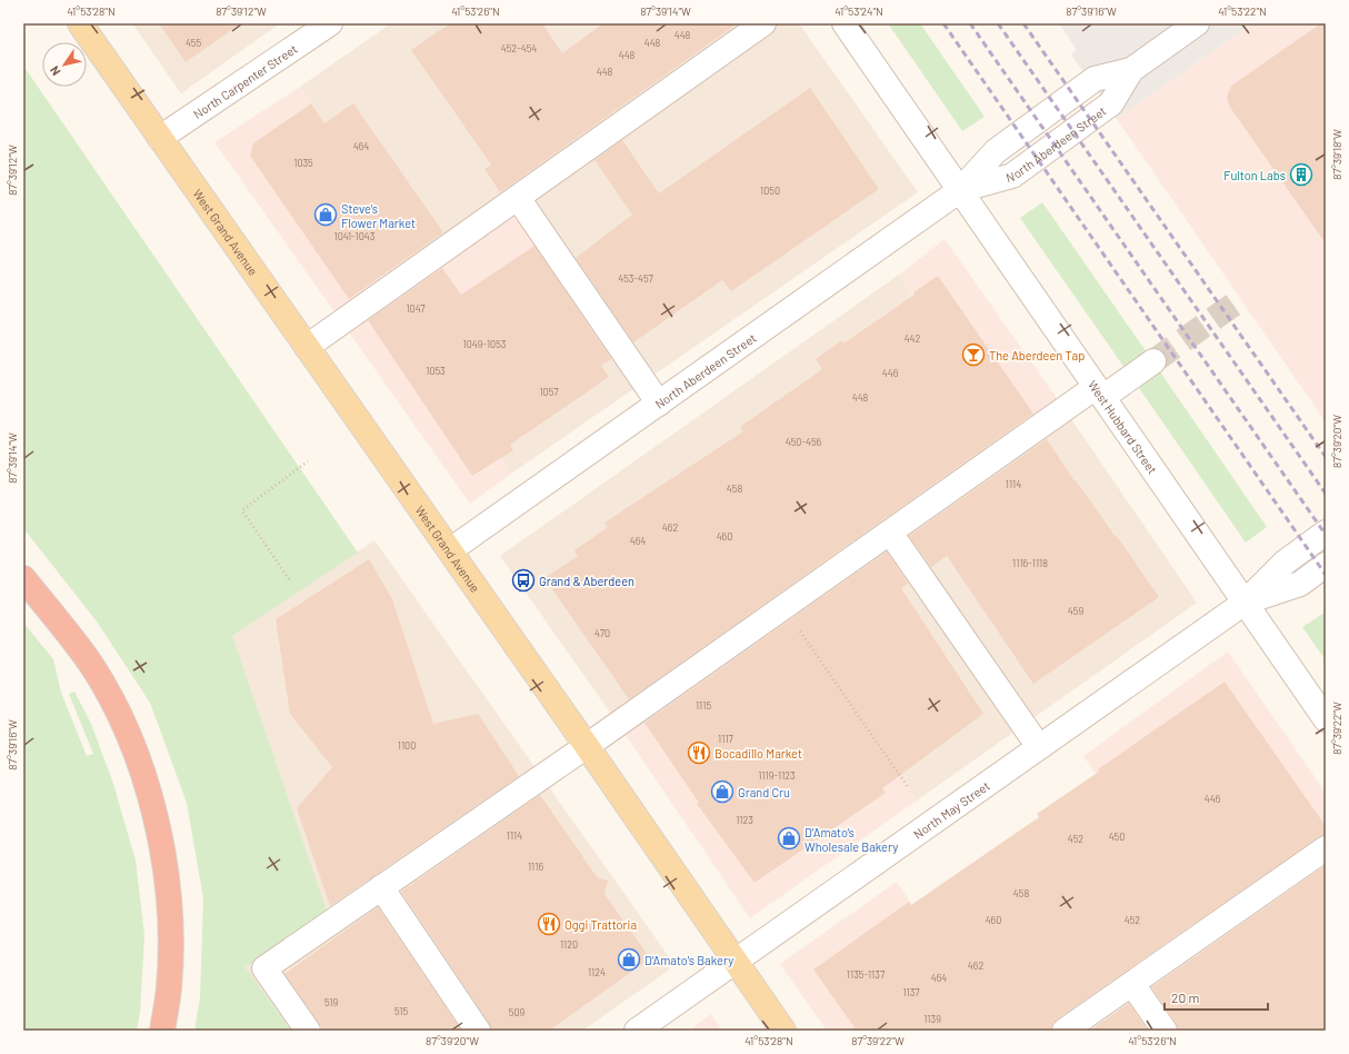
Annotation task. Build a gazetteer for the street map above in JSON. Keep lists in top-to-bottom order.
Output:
{
  "streets": {
    "main road": ["West Grand Avenue"],
    "street": [
      "North Carpenter Street",
      "North Aberdeen Street",
      "West Hubbard Street",
      "North May Street"
    ]
  },
  "crossings": [
    ["North Carpenter Street", "West Grand Avenue"],
    ["North Aberdeen Street", "West Grand Avenue"],
    ["North Aberdeen Street", "West Hubbard Street"],
    ["West Grand Avenue", "North May Street"],
    ["West Hubbard Street", "North May Street"]
  ],
  "places": {
    "building": ["Fulton Labs"],
    "shop": [
      "Steve's Flower Market",
      "Grand Cru",
      "D’Amato’s Wholesale Bakery",
      "D'Amato's Bakery"
    ],
    "bar": ["The Aberdeen Tap"],
    "bus stop": ["Grand & Aberdeen"],
    "restaurant": ["Bocadillo Market", "Oggi Trattoria"]
  },
  "house_numbers": [
    "448",
    "455",
    "448",
    "452-454",
    "448",
    "448",
    "464",
    "1035",
    "1050",
    "1041-1043",
    "453-457",
    "1047",
    "442",
    "1049-1053",
    "1053",
    "446",
    "1057",
    "448",
    "450-456",
    "1114",
    "458",
    "462",
    "460",
    "464",
    "1116-1118",
    "459",
    "470",
    "1115",
    "1117",
    "1100",
    "1119-1123",
    "446",
    "1123",
    "1114",
    "450",
    "452",
    "1116",
    "458",
    "460",
    "452",
    "1120",
    "462",
    "1124",
    "1135-1137",
    "464",
    "1137",
    "519",
    "515",
    "509",
    "1139"
  ],
  "scale_bar": "20 m",
  "north": "bottom left",
  "coordinates": [
    "41°53'28\"N",
    "87°39'12\"W",
    "41°53'26\"N",
    "87°39'14\"W",
    "41°53'24\"N",
    "87°39'16\"W",
    "41°53'22\"N",
    "87°39'18\"W",
    "87°39'20\"W",
    "87°39'22\"W"
  ]
}
